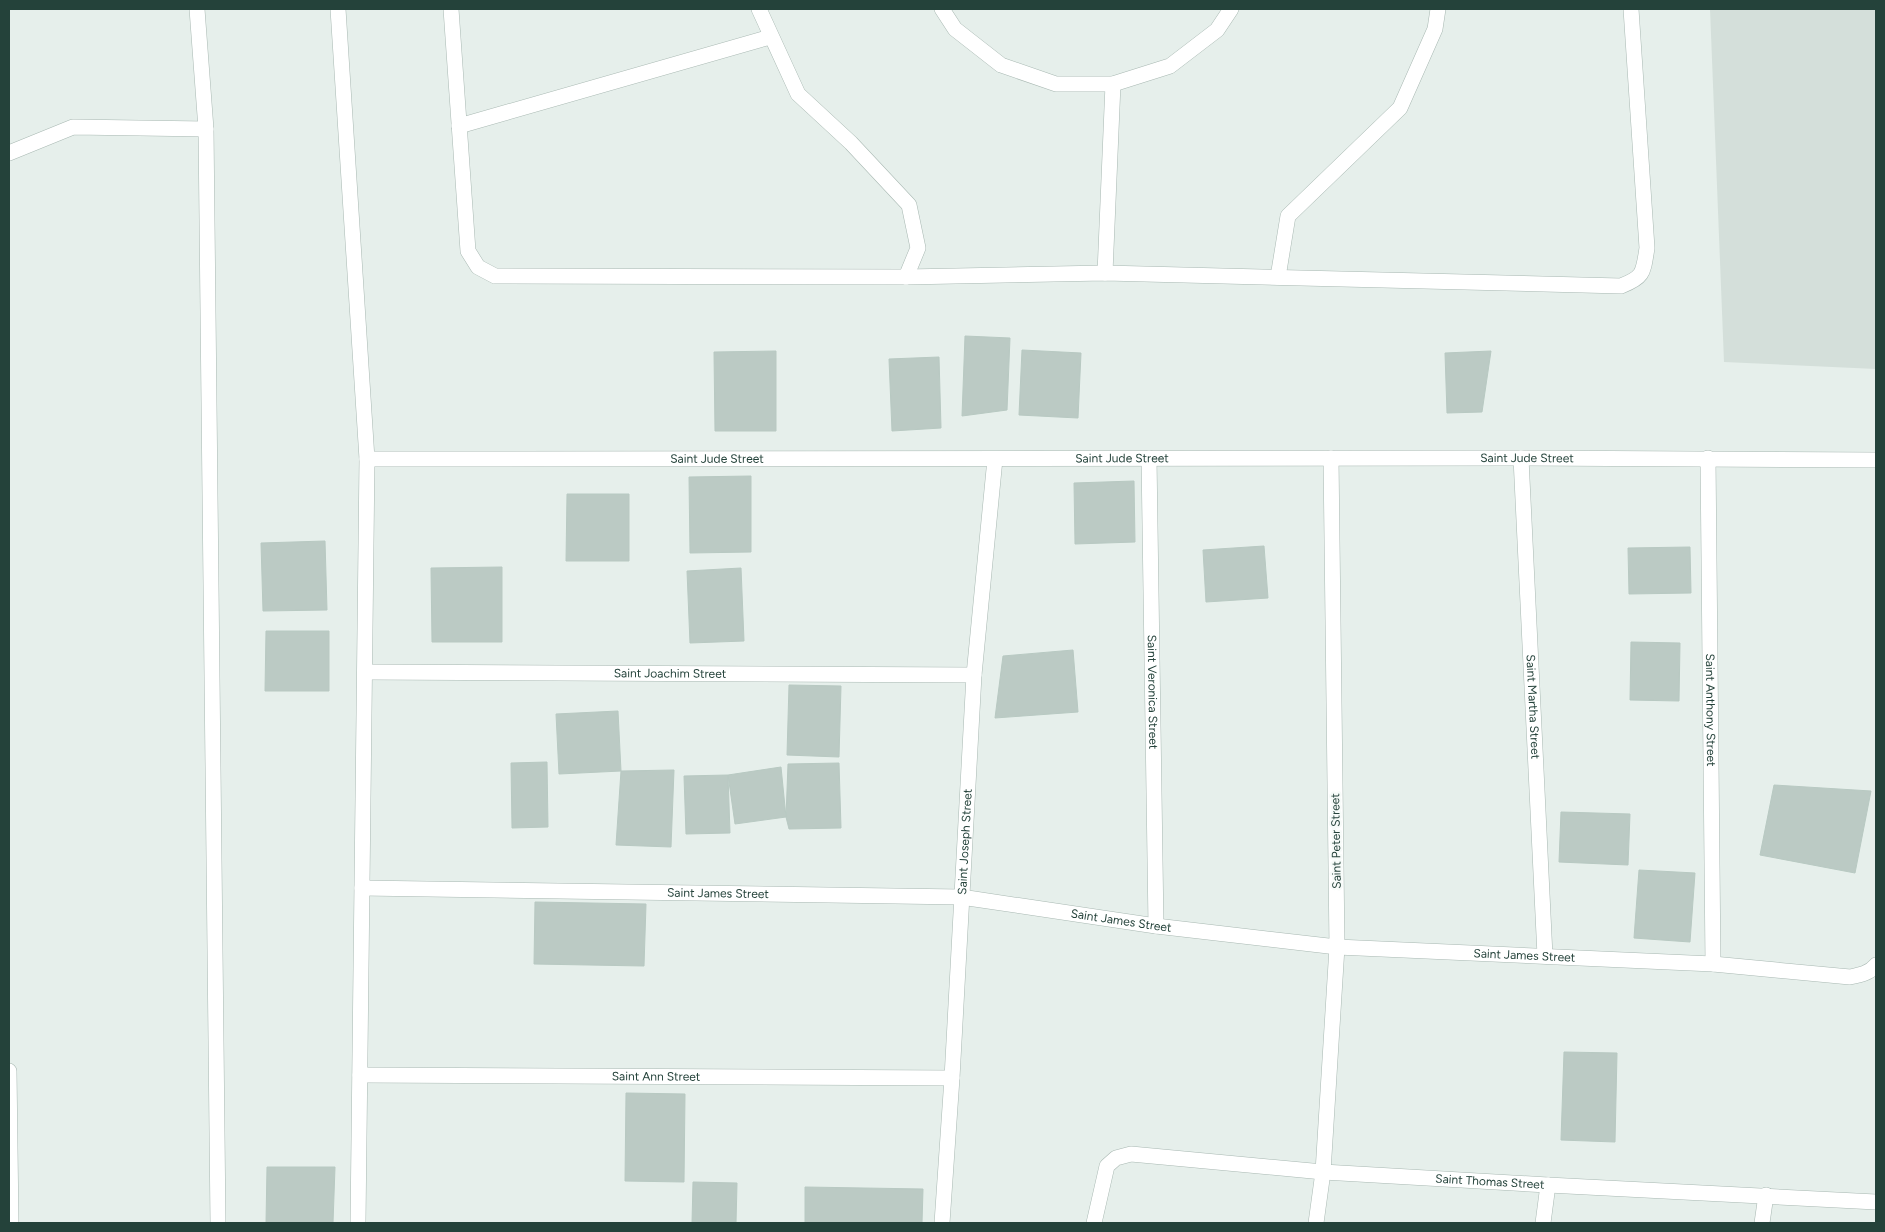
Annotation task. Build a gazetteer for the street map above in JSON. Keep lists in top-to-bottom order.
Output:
{
  "streets": {
    "street": [
      "Saint Jude Street",
      "Saint Joachim Street",
      "Saint Veronica Street",
      "Saint Martha Street",
      "Saint Anthony Street",
      "Saint Joseph Street",
      "Saint Peter Street",
      "Saint James Street",
      "Saint Ann Street",
      "Saint Thomas Street"
    ]
  },
  "crossings": [
    ["Saint Jude Street", "Saint Veronica Street"],
    ["Saint Jude Street", "Saint Martha Street"],
    ["Saint Jude Street", "Saint Anthony Street"],
    ["Saint Jude Street", "Saint Joseph Street"],
    ["Saint Jude Street", "Saint Peter Street"],
    ["Saint Joachim Street", "Saint Joseph Street"],
    ["Saint Veronica Street", "Saint James Street"],
    ["Saint Martha Street", "Saint James Street"],
    ["Saint Anthony Street", "Saint James Street"],
    ["Saint Joseph Street", "Saint James Street"],
    ["Saint Joseph Street", "Saint Ann Street"],
    ["Saint Peter Street", "Saint James Street"],
    ["Saint Peter Street", "Saint Thomas Street"]
  ]
}
